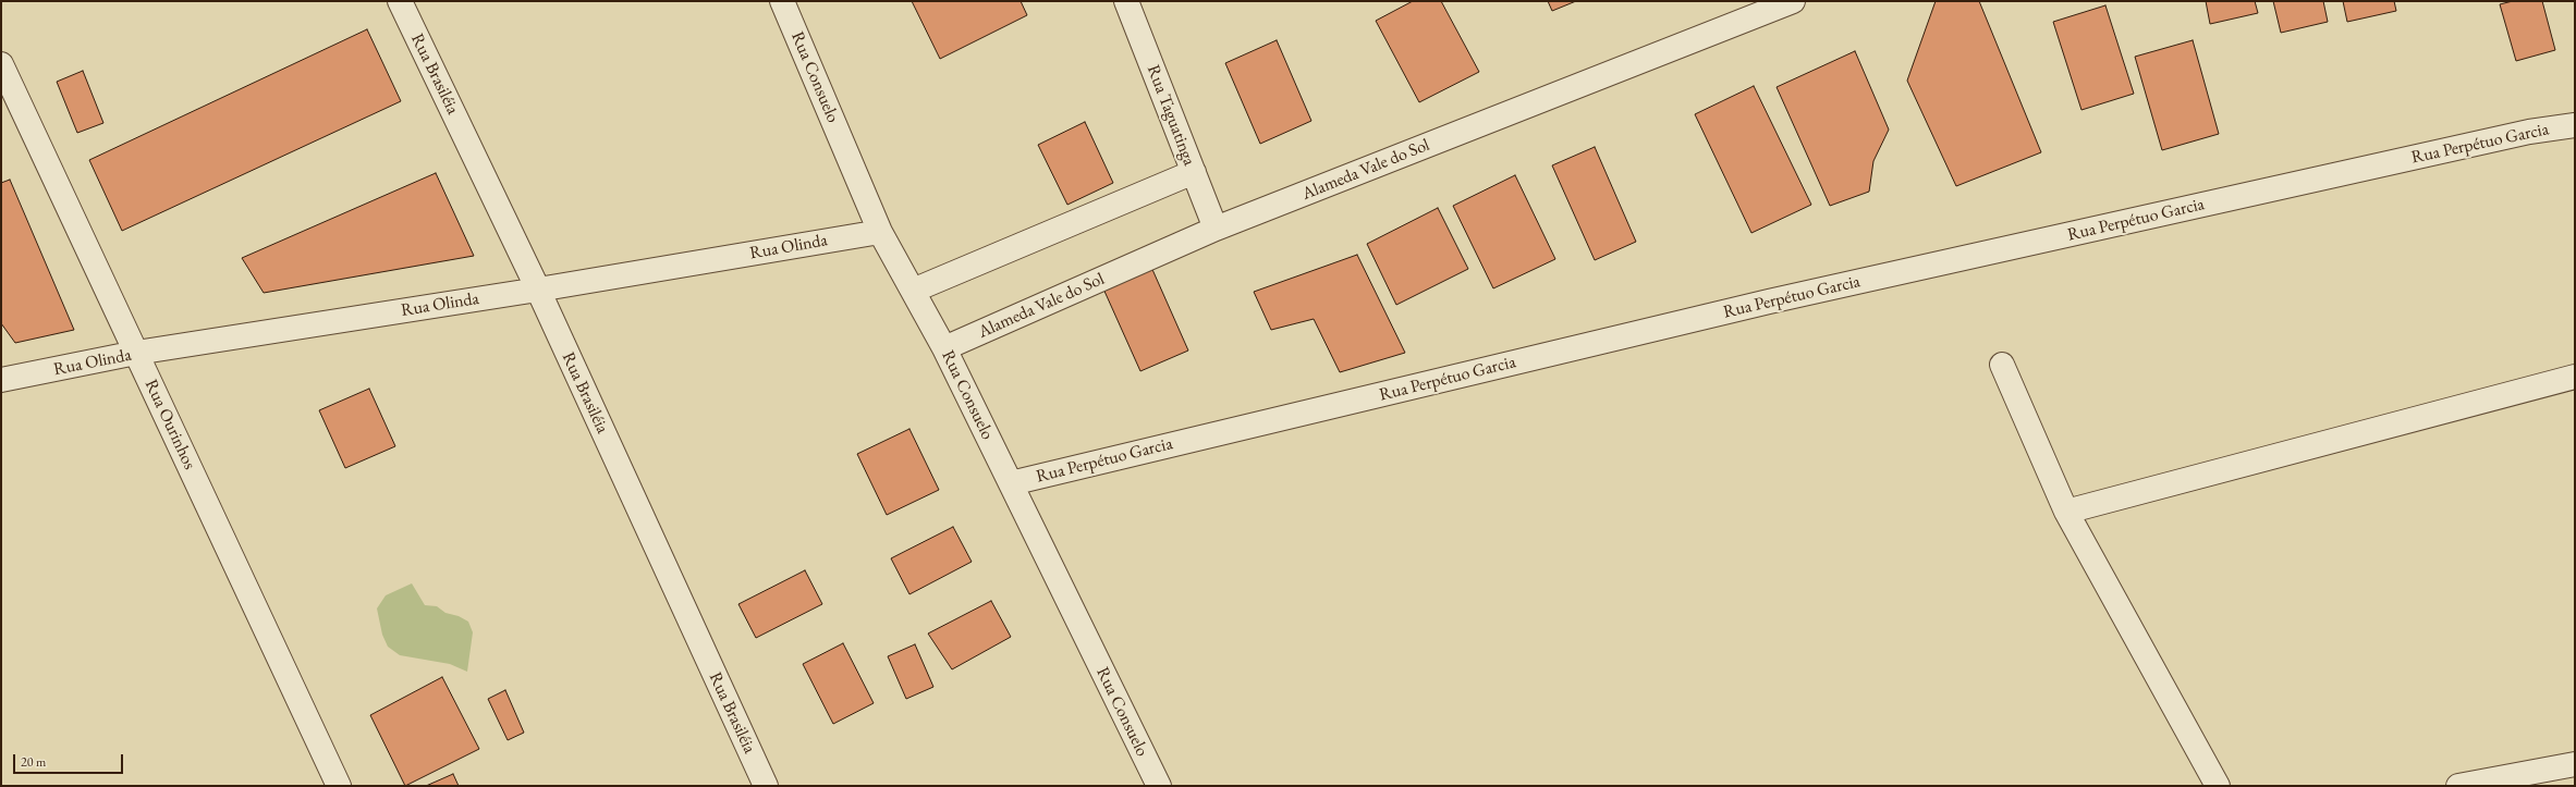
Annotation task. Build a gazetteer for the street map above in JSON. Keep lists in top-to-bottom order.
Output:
{
  "streets": {
    "street": [
      "Rua Brasiléia",
      "Rua Consuelo",
      "Rua Taguatinga",
      "Rua Perpétuo Garcia",
      "Alameda Vale do Sol",
      "Rua Olinda",
      "Rua Ourinhos"
    ]
  },
  "crossings": [
    ["Rua Brasiléia", "Rua Olinda"],
    ["Rua Consuelo", "Rua Perpétuo Garcia"],
    ["Rua Consuelo", "Alameda Vale do Sol"],
    ["Rua Consuelo", "Rua Olinda"],
    ["Rua Taguatinga", "Alameda Vale do Sol"],
    ["Rua Olinda", "Rua Ourinhos"]
  ],
  "scale_bar": "20 m"
}
